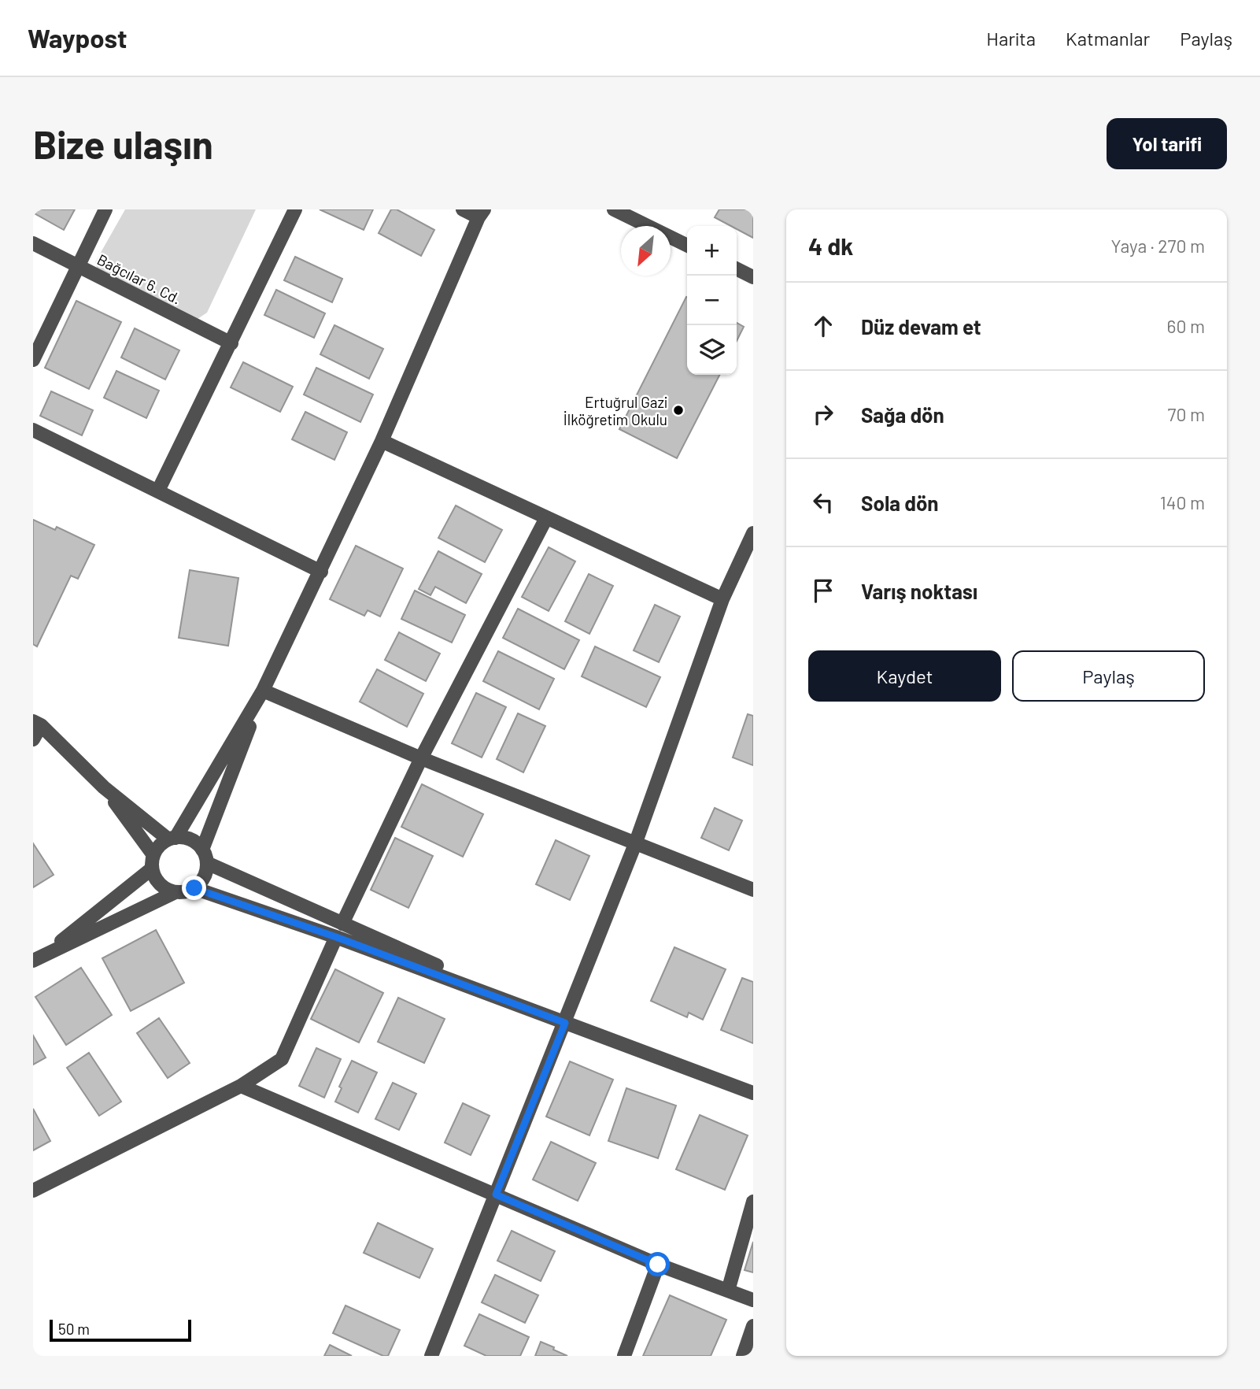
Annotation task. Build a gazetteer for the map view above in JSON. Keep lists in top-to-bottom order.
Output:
{
  "streets": {
    "street": ["Bağcılar 6. Cd."]
  },
  "places": ["Ertuğrul Gazi İlköğretim Okulu"],
  "scale_bar": "50 m",
  "north": "bottom left",
  "page": {
    "header": "Waypost",
    "nav": ["Harita", "Katmanlar", "Paylaş"],
    "buttons": [
      "Yol tarifi",
      ["Kaydet", "Paylaş"]
    ],
    "title": "Bize ulaşın",
    "heading": ["4 dk", "Yaya · 270 m"],
    "map_buttons": ["+", "−"],
    "list": [
      ["Düz devam et", "60 m"],
      ["Sağa dön", "70 m"],
      ["Sola dön", "140 m"],
      "Varış noktası"
    ],
    "scale": "50 m"
  }
}
